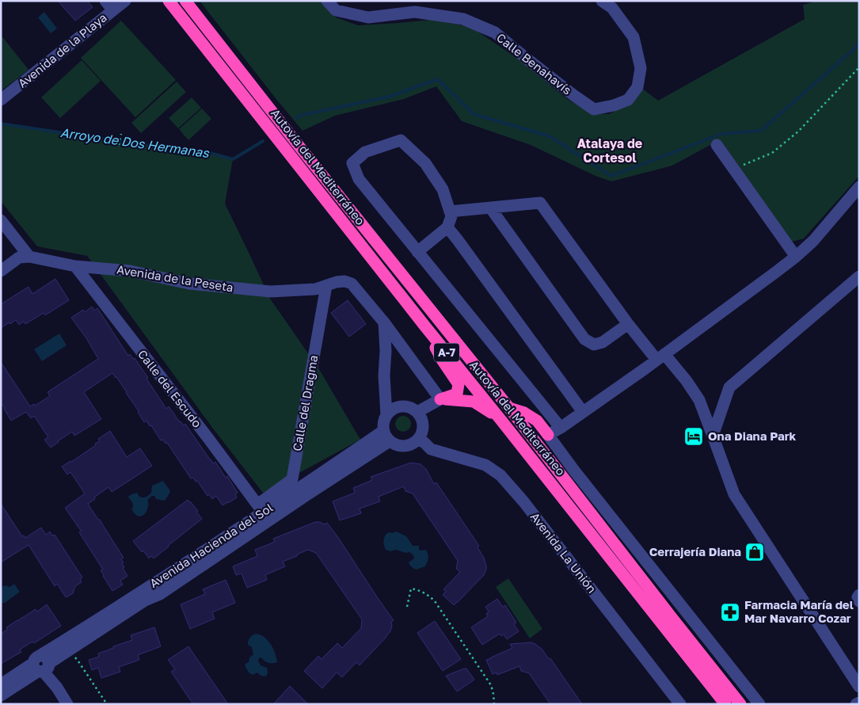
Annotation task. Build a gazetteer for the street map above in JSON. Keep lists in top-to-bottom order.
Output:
{
  "streets": {
    "highway": ["Autovía del Mediterráneo", "A-7"],
    "street": [
      "Avenida de la Playa",
      "Calle Benahavís",
      "Avenida de la Peseta",
      "Calle del Escudo",
      "Calle del Dragma",
      "Avenida Hacienda del Sol",
      "Avenida La Unión"
    ]
  },
  "crossings": [
    ["Avenida de la Peseta", "Calle del Escudo"],
    ["Avenida de la Peseta", "Calle del Dragma"],
    ["Calle del Escudo", "Calle del Dragma"],
    ["Calle del Escudo", "Avenida Hacienda del Sol"],
    ["Calle del Dragma", "Avenida Hacienda del Sol"],
    ["Avenida Hacienda del Sol", "Avenida La Unión"]
  ],
  "districts": ["Atalaya de Cortesol"],
  "water": ["Arroyo de Dos Hermanas"],
  "places": {
    "hotel": ["Ona Diana Park"],
    "shop": ["Cerrajería Diana"],
    "pharmacy": ["Farmacia María del Mar Navarro Cozar"]
  }
}
